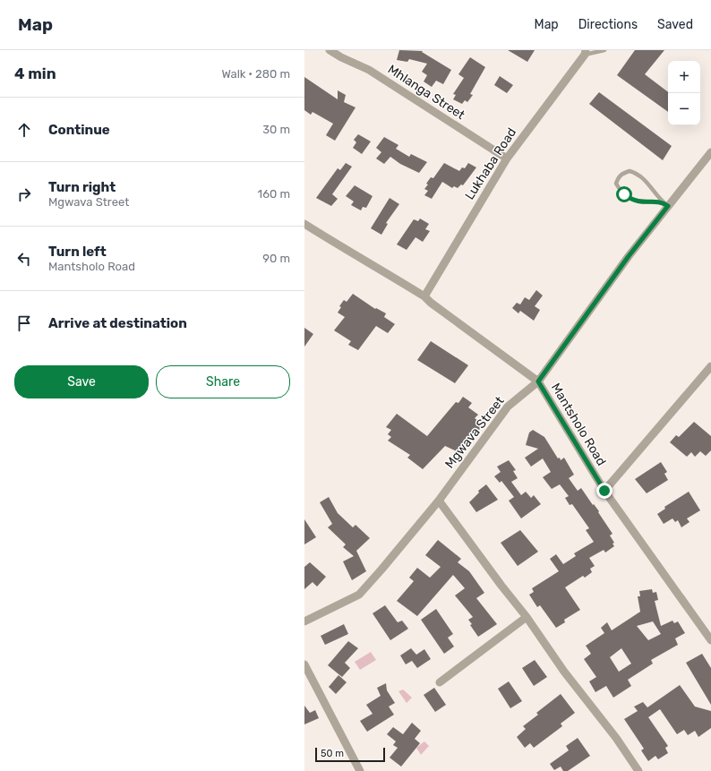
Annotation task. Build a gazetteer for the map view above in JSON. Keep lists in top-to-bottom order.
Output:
{
  "streets": {
    "street": [
      "Mhlanga Street",
      "Lukhaba Road",
      "Mantsholo Road",
      "Mgwava Street"
    ]
  },
  "crossings": [
    ["Mhlanga Street", "Lukhaba Road"],
    ["Lukhaba Road", "Mantsholo Road"],
    ["Mantsholo Road", "Mgwava Street"]
  ],
  "scale_bar": "50 m",
  "page": {
    "header": "Map",
    "nav": ["Map", "Directions", "Saved"],
    "heading": ["4 min", "Walk · 280 m"],
    "map_buttons": ["+", "−"],
    "list": [
      ["Continue", "30 m"],
      ["Turn right", "Mgwava Street", "160 m"],
      ["Turn left", "Mantsholo Road", "90 m"],
      "Arrive at destination"
    ],
    "buttons": ["Save", "Share"],
    "scale": "50 m"
  }
}
